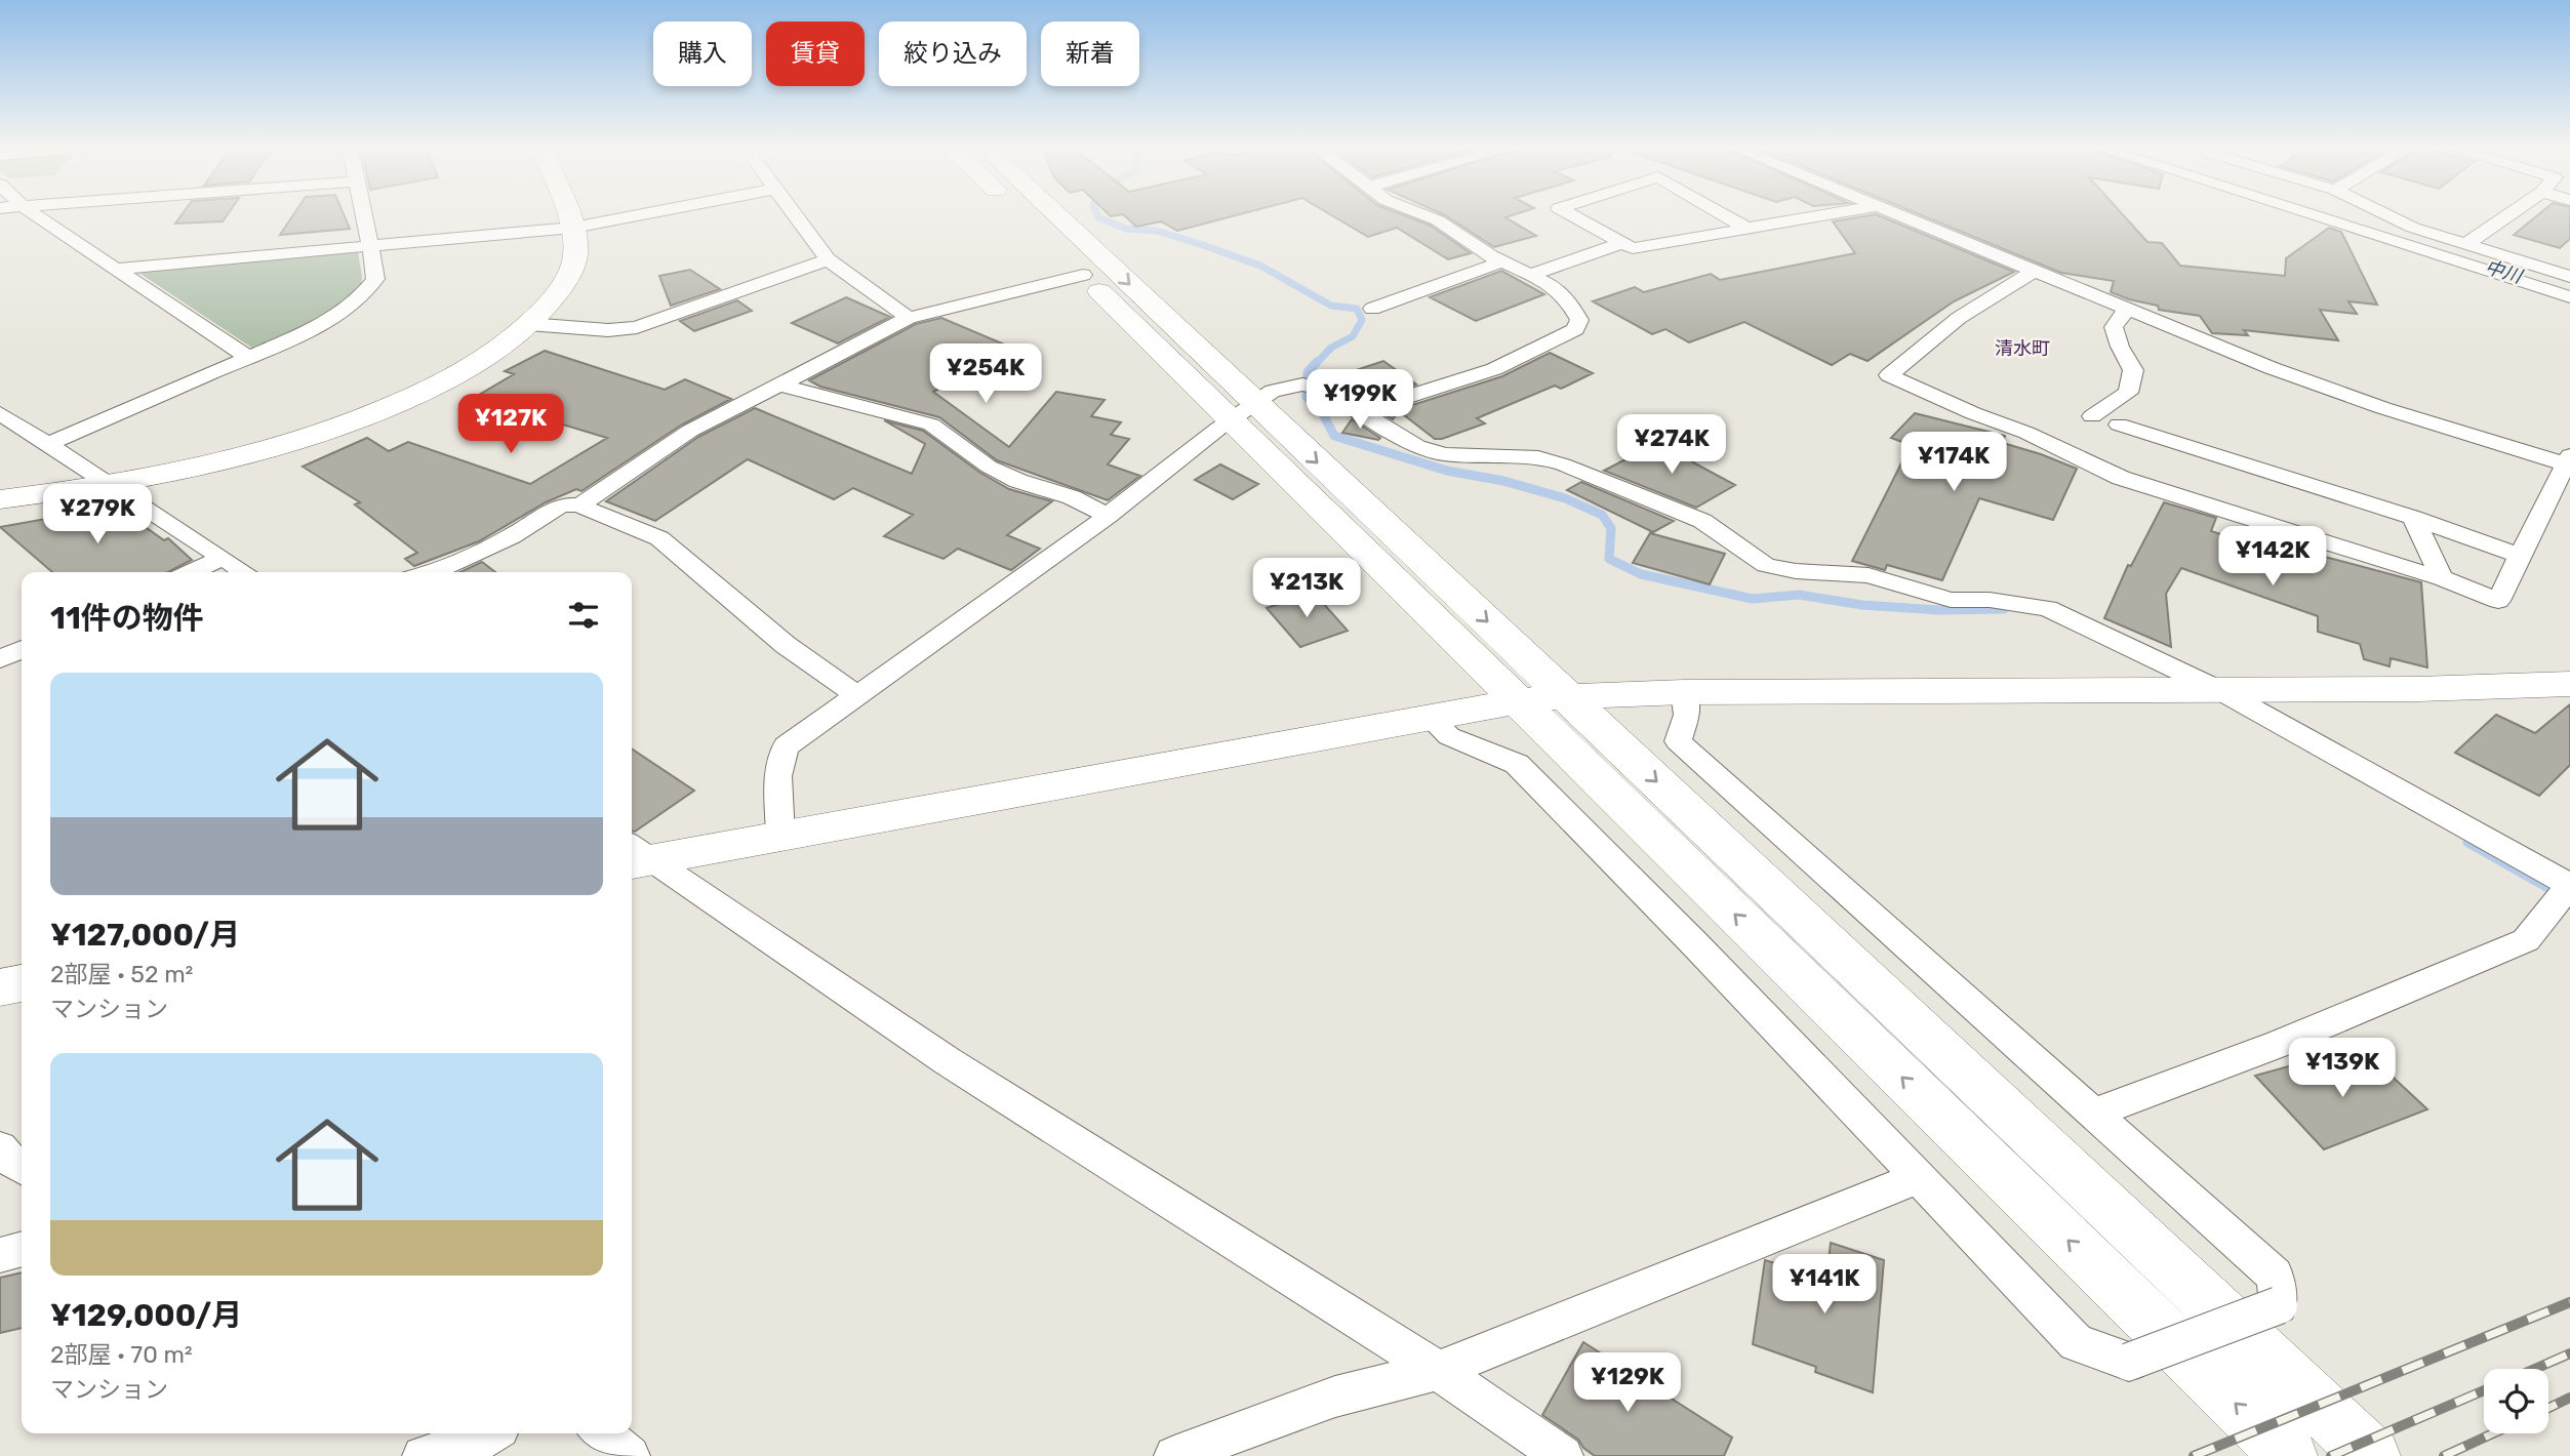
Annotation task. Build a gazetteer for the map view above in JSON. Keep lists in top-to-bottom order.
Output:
{
  "districts": ["清水町"],
  "water": ["中川"],
  "page": {
    "chip": [
      "購入",
      "賃貸",
      "絞り込み",
      "新着"
    ],
    "price": [
      "¥254K",
      "¥199K",
      "¥127K",
      "¥274K",
      "¥174K",
      "¥279K",
      "¥142K",
      "¥213K",
      "¥139K",
      "¥141K",
      "¥129K"
    ],
    "heading": "11件の物件",
    "list": [
      {
        "name": "¥127,000/月",
        "note": "2部屋 · 52 m² · マンション"
      },
      {
        "name": "¥129,000/月",
        "note": "2部屋 · 70 m² · マンション"
      }
    ]
  }
}
